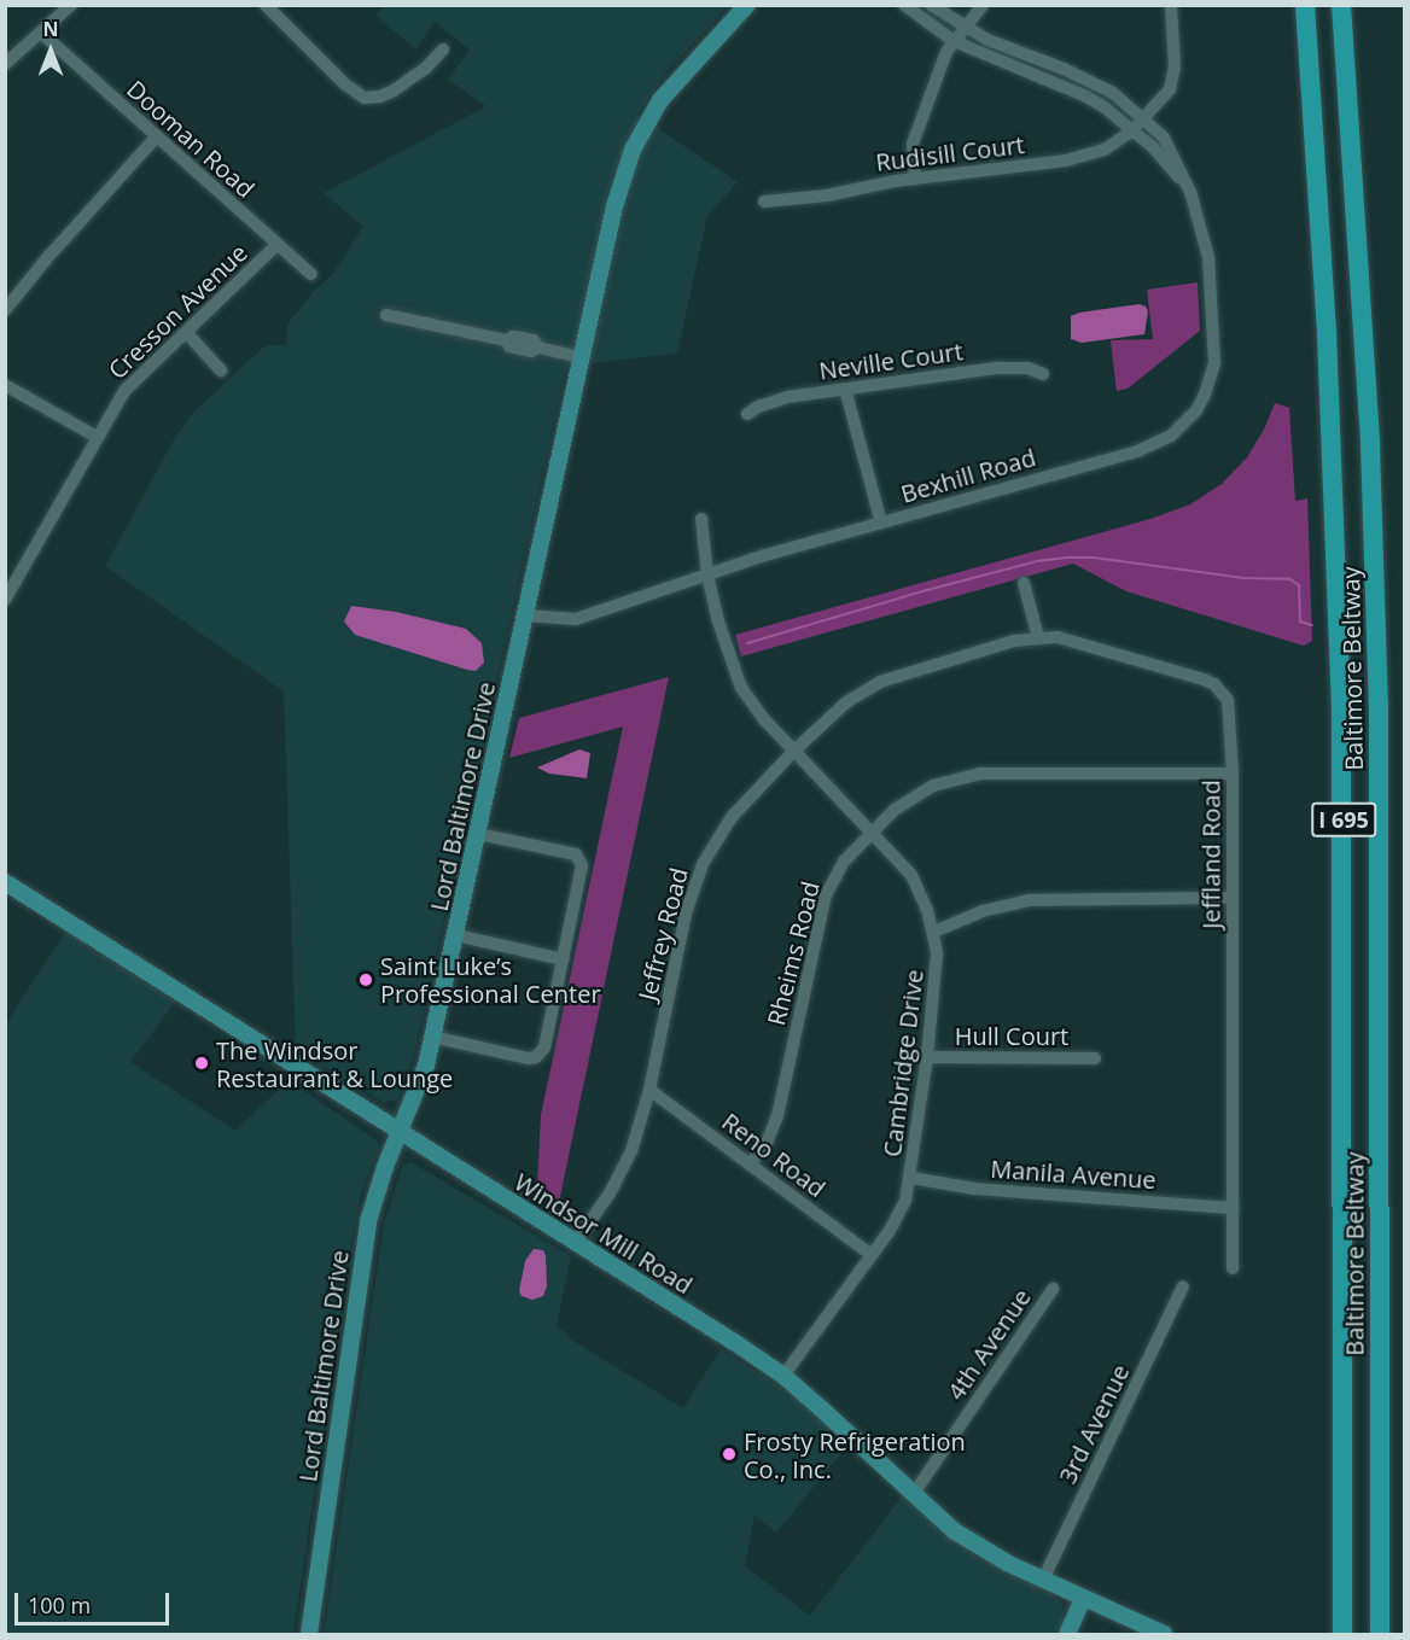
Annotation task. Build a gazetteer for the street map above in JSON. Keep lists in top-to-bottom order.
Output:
{
  "streets": {
    "highway": ["Baltimore Beltway", "I 695"],
    "main road": ["Lord Baltimore Drive", "Windsor Mill Road"],
    "street": [
      "Dooman Road",
      "Rudisill Court",
      "Cresson Avenue",
      "Neville Court",
      "Bexhill Road",
      "Jeffland Road",
      "Jeffrey Road",
      "Rheims Road",
      "Hull Court",
      "Cambridge Drive",
      "Reno Road",
      "Manila Avenue",
      "4th Avenue",
      "3rd Avenue"
    ]
  },
  "crossings": [
    ["Dooman Road", "Cresson Avenue"],
    ["Rudisill Court", "Bexhill Road"],
    ["Bexhill Road", "Lord Baltimore Drive"],
    ["Bexhill Road", "Cambridge Drive"],
    ["Lord Baltimore Drive", "Windsor Mill Road"],
    ["Jeffland Road", "Jeffrey Road"],
    ["Jeffland Road", "Rheims Road"],
    ["Jeffland Road", "Manila Avenue"],
    ["Jeffrey Road", "Cambridge Drive"],
    ["Jeffrey Road", "Reno Road"],
    ["Jeffrey Road", "Windsor Mill Road"],
    ["Rheims Road", "Cambridge Drive"],
    ["Rheims Road", "Reno Road"],
    ["Hull Court", "Cambridge Drive"],
    ["Cambridge Drive", "Reno Road"],
    ["Cambridge Drive", "Manila Avenue"],
    ["Cambridge Drive", "Windsor Mill Road"],
    ["Windsor Mill Road", "4th Avenue"],
    ["Windsor Mill Road", "3rd Avenue"]
  ],
  "places": ["Saint Luke’s Professional Center", "The Windsor Restaurant & Lounge", "Frosty Refrigeration Co., Inc."],
  "scale_bar": "100 m",
  "north": "top"
}
